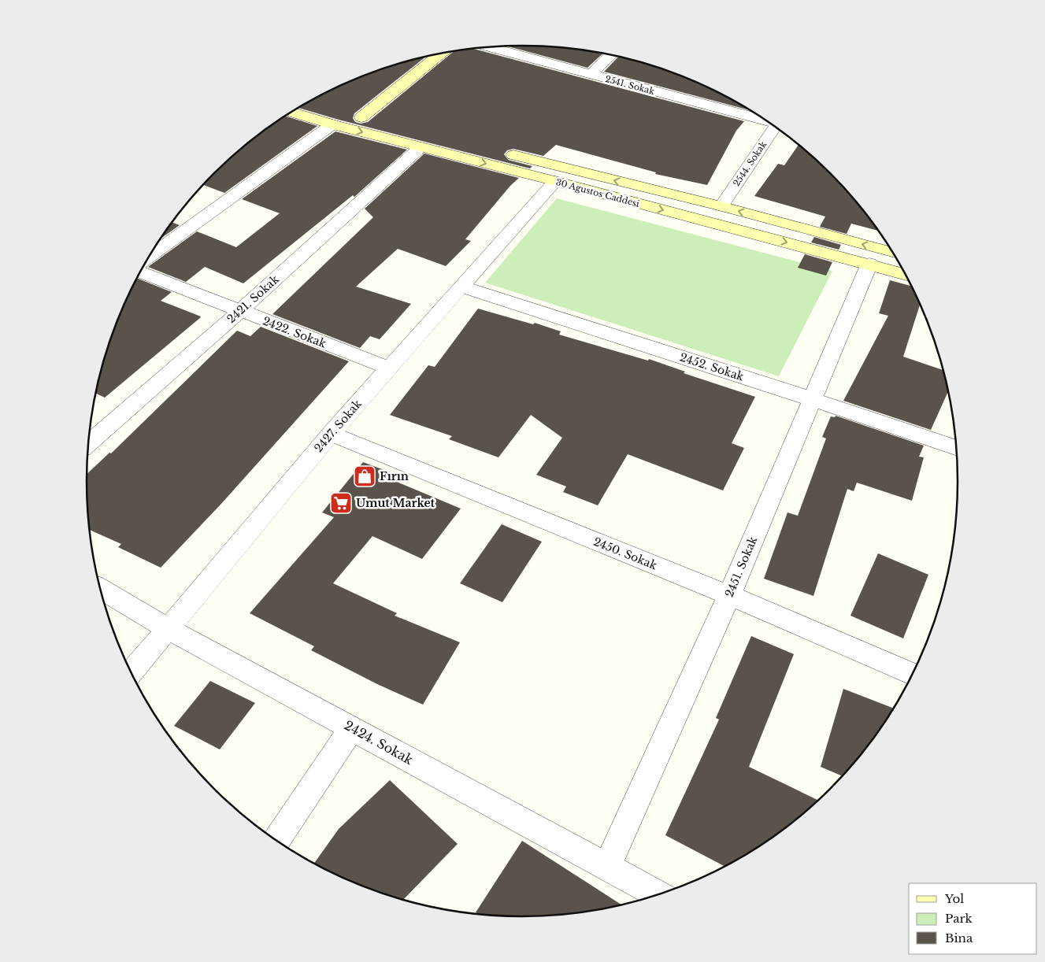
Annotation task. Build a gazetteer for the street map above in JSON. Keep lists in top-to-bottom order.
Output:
{
  "streets": {
    "main road": ["30 Agustos Caddesi"],
    "street": [
      "2541. Sokak",
      "2544. Sokak",
      "2421. Sokak",
      "2422. Sokak",
      "2452. Sokak",
      "2427. Sokak",
      "2450. Sokak",
      "2451. Sokak",
      "2424. Sokak"
    ]
  },
  "crossings": [
    ["2544. Sokak", "30 Agustos Caddesi"],
    ["30 Agustos Caddesi", "2421. Sokak"],
    ["30 Agustos Caddesi", "2427. Sokak"],
    ["30 Agustos Caddesi", "2451. Sokak"],
    ["2421. Sokak", "2422. Sokak"],
    ["2422. Sokak", "2427. Sokak"],
    ["2452. Sokak", "2427. Sokak"],
    ["2452. Sokak", "2451. Sokak"],
    ["2427. Sokak", "2450. Sokak"],
    ["2427. Sokak", "2424. Sokak"],
    ["2450. Sokak", "2451. Sokak"],
    ["2451. Sokak", "2424. Sokak"]
  ],
  "places": {
    "shop": ["Fırın"],
    "supermarket": ["Umut Market"]
  },
  "legend": ["Yol", "Park", "Bina"]
}
